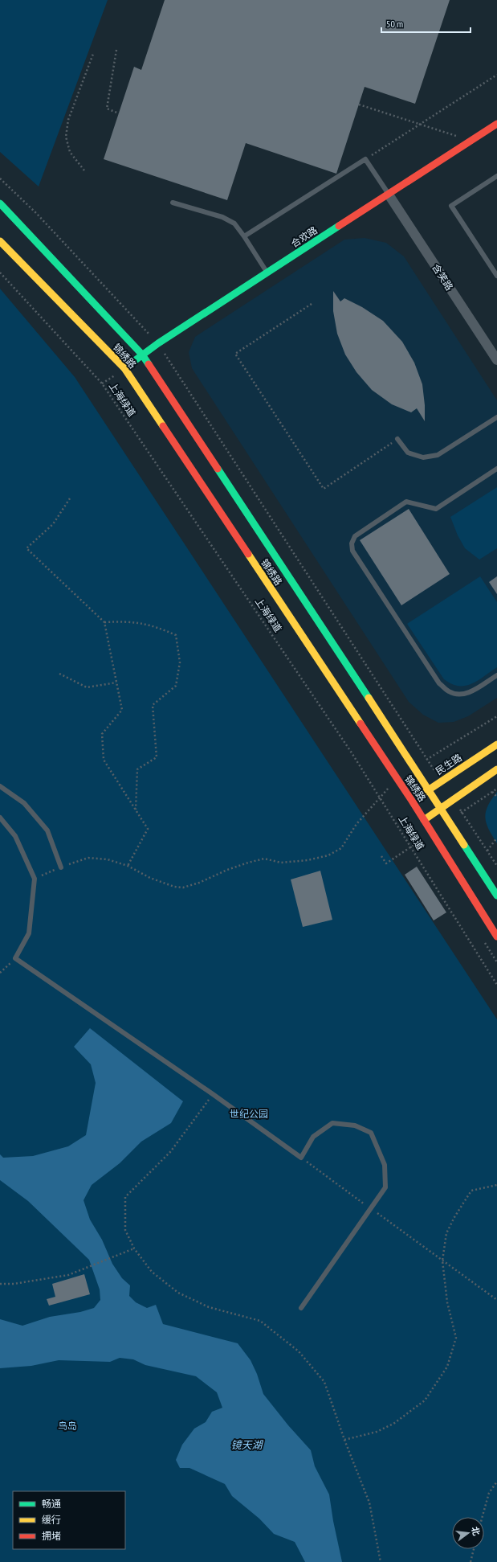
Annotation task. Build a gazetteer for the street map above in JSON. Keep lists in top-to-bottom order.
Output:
{
  "streets": {
    "main road": ["合欢路", "锦绣路", "民生路"],
    "street": ["含笑路"],
    "path": ["上海绿道"]
  },
  "crossings": [
    ["合欢路", "含笑路"],
    ["合欢路", "锦绣路"],
    ["锦绣路", "民生路"]
  ],
  "water": ["镜天湖"],
  "parks": ["世纪公园", "鸟岛"],
  "legend": ["畅通", "缓行", "拥堵"],
  "scale_bar": "50 m",
  "north": "right"
}
